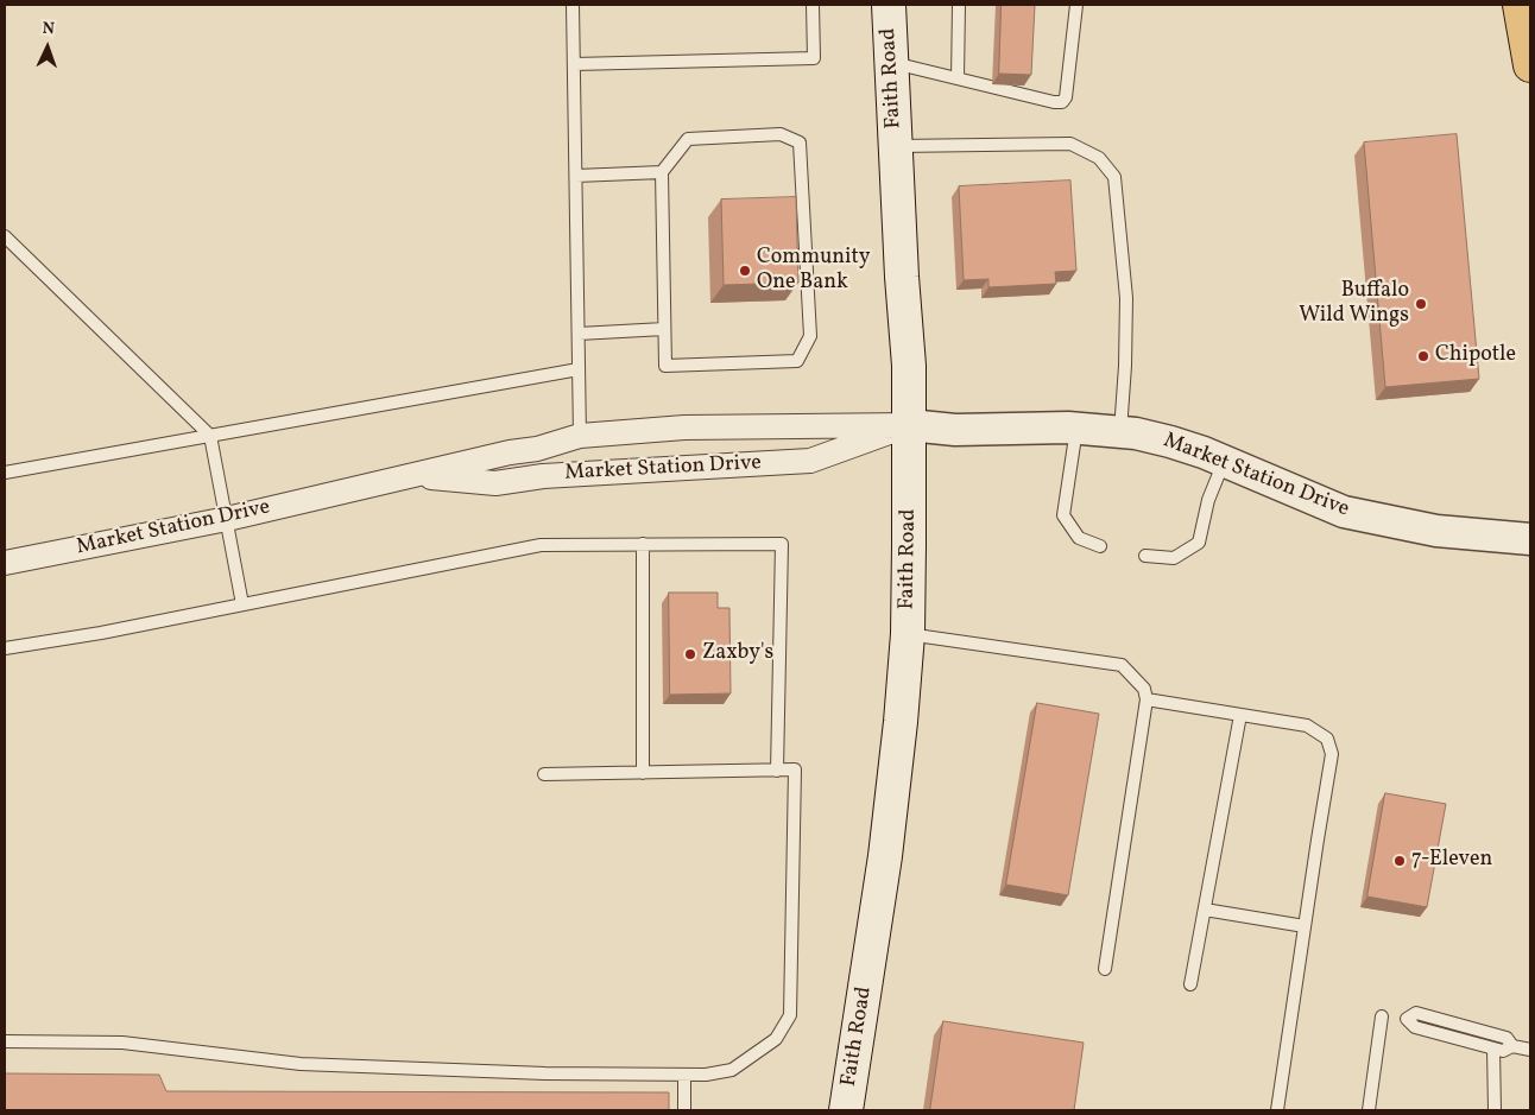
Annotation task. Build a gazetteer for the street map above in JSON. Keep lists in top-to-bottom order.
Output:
{
  "streets": {
    "main road": ["Faith Road"],
    "street": ["Market Station Drive"]
  },
  "crossings": [
    ["Faith Road", "Market Station Drive"]
  ],
  "places": [
    "Community One Bank",
    "Buffalo Wild Wings",
    "Chipotle",
    "Zaxby's",
    "7-Eleven"
  ],
  "north": "top"
}
